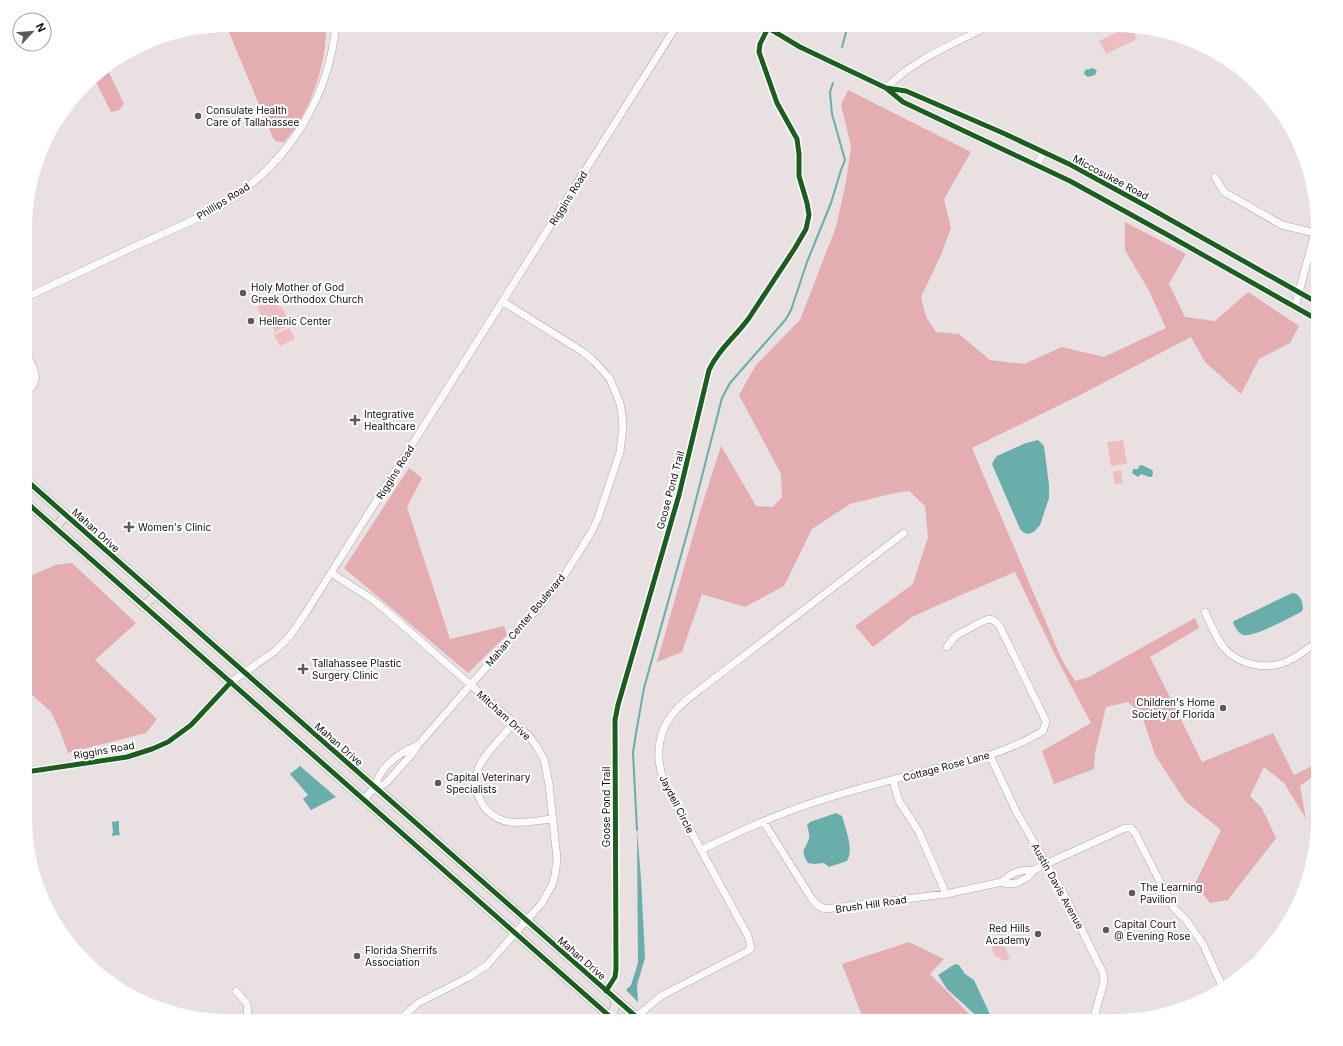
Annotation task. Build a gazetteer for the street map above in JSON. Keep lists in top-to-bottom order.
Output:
{
  "streets": {
    "main road": ["Mahan Drive"],
    "street": [
      "Miccosukee Road",
      "Riggins Road",
      "Phillips Road",
      "Mahan Center Boulevard",
      "Mitcham Drive",
      "Cottage Rose Lane",
      "Jaydell Circle",
      "Austin Davis Avenue",
      "Brush Hill Road"
    ],
    "cycle path": ["Goose Pond Trail"]
  },
  "crossings": [
    ["Riggins Road", "Mahan Drive"],
    ["Riggins Road", "Mahan Center Boulevard"],
    ["Riggins Road", "Mitcham Drive"],
    ["Mahan Drive", "Mahan Center Boulevard"],
    ["Mahan Drive", "Mitcham Drive"],
    ["Mahan Center Boulevard", "Mitcham Drive"],
    ["Cottage Rose Lane", "Jaydell Circle"],
    ["Cottage Rose Lane", "Austin Davis Avenue"],
    ["Cottage Rose Lane", "Brush Hill Road"],
    ["Austin Davis Avenue", "Brush Hill Road"]
  ],
  "places": {
    "other": [
      "Consulate Health Care of Tallahassee",
      "Holy Mother of God Greek Orthodox Church",
      "Hellenic Center",
      "Children's Home Society of Florida",
      "Capital Veterinary Specialists",
      "The Learning Pavilion",
      "Capital Court @ Evening Rose",
      "Red Hills Academy",
      "Florida Sherrifs Association"
    ],
    "health": ["Integrative Healthcare", "Women's Clinic", "Tallahassee Plastic Surgery Clinic"]
  },
  "north": "top right"
}
